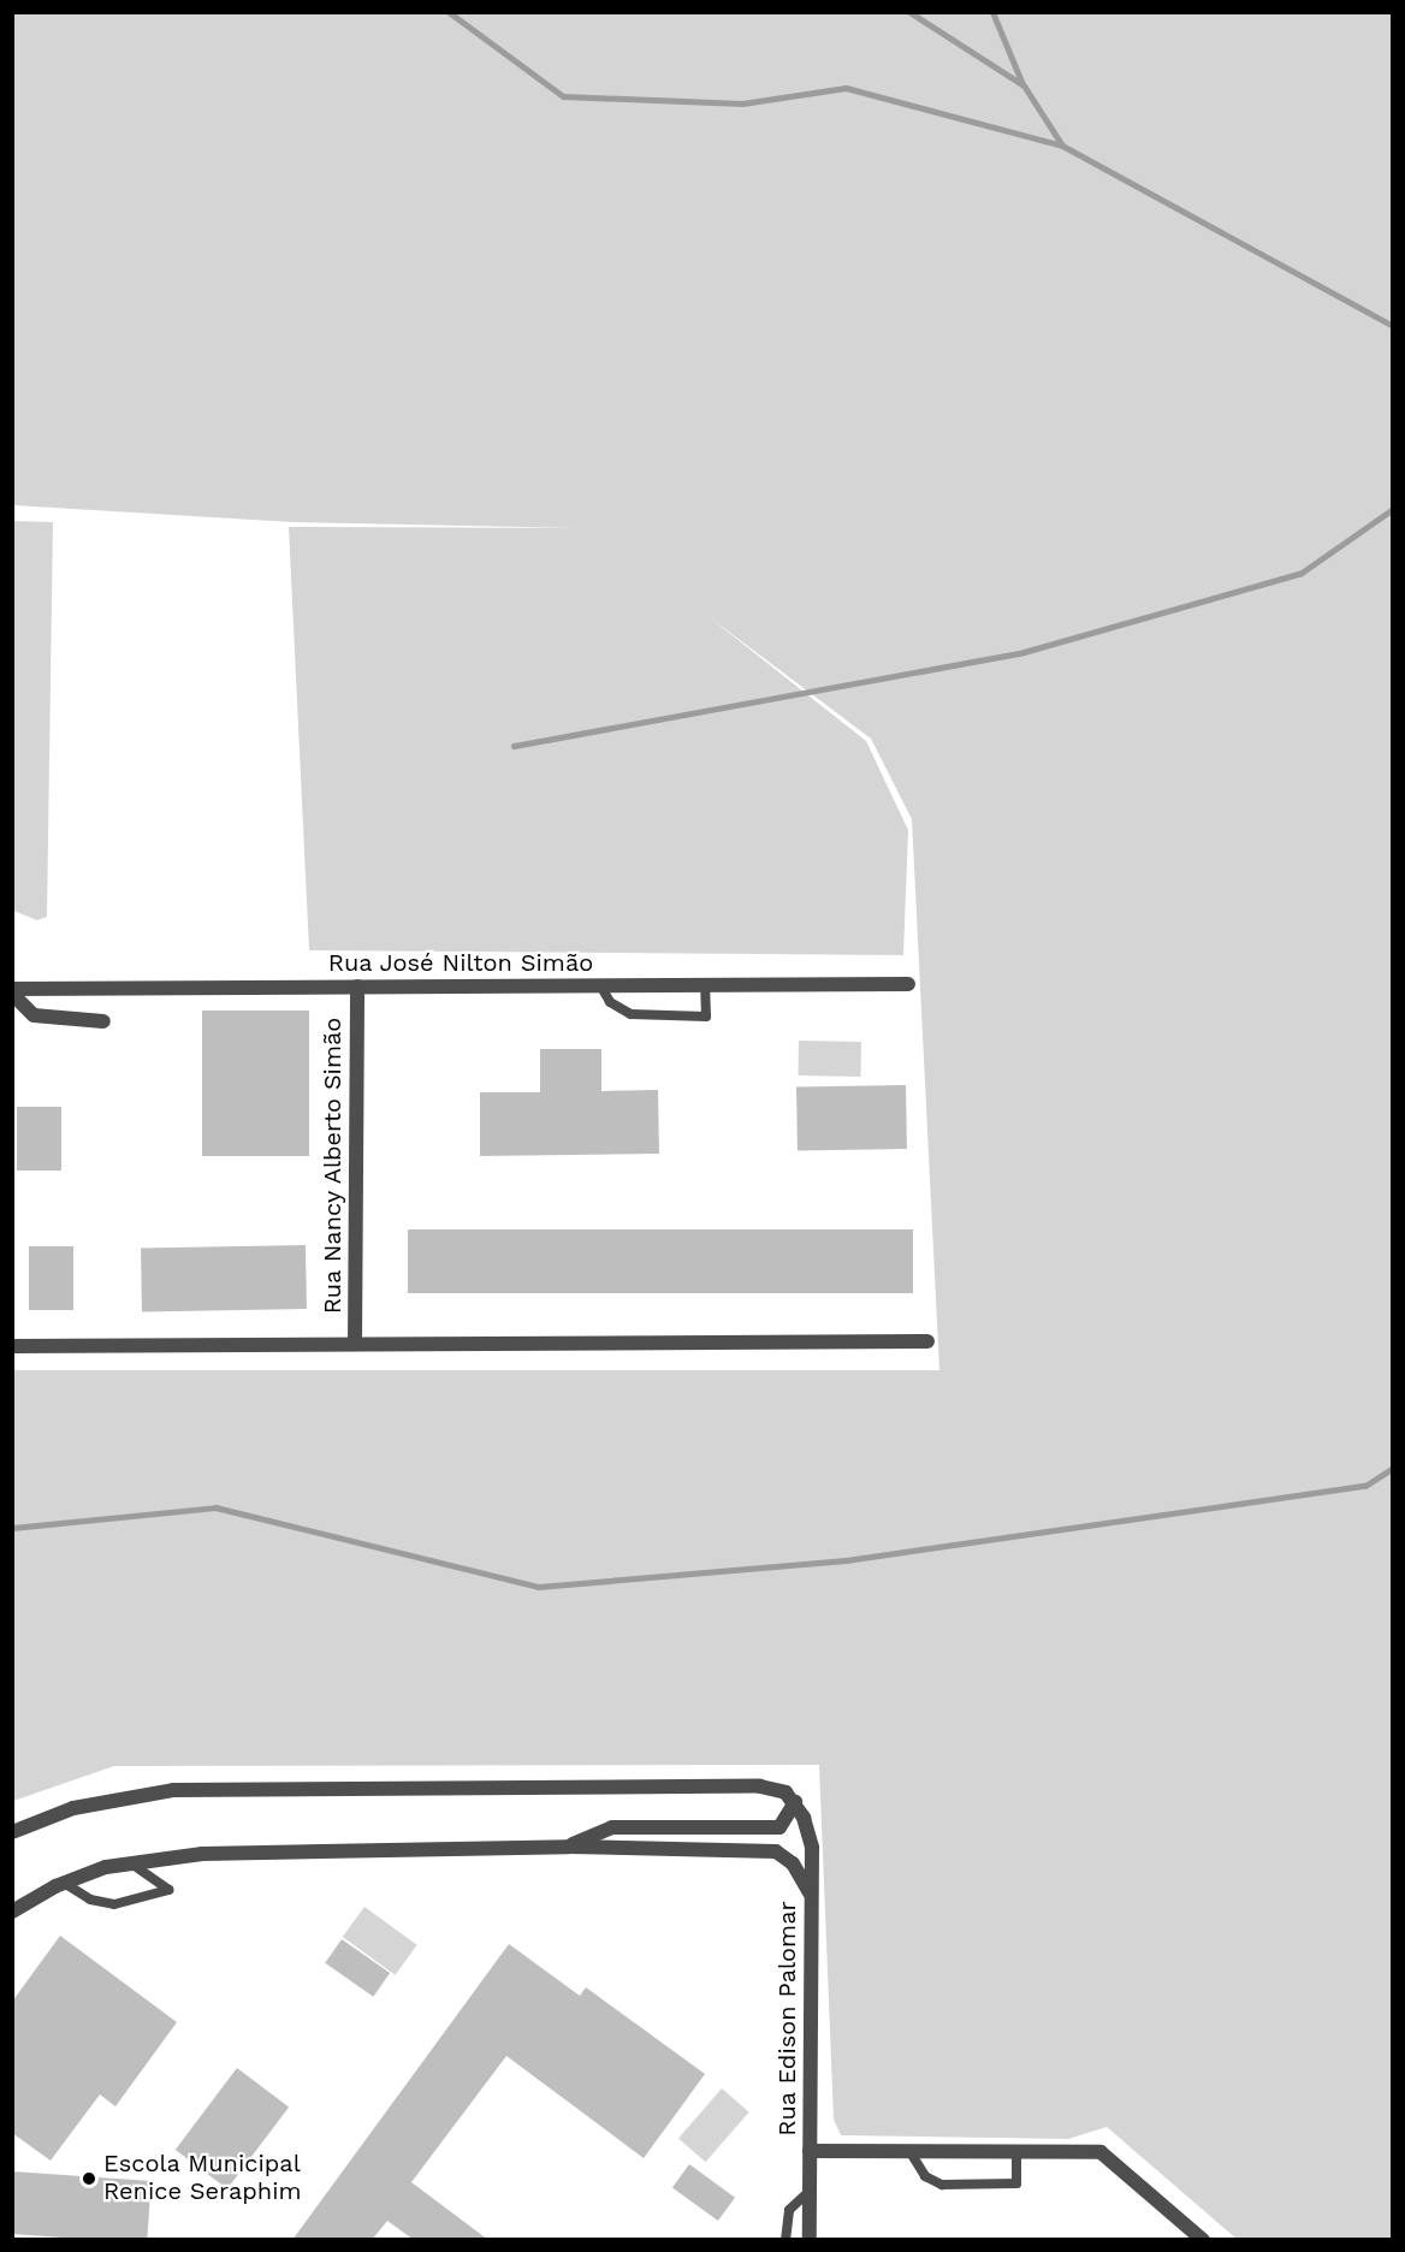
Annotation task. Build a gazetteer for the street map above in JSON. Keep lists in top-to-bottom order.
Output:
{
  "streets": {
    "street": ["Rua José Nilton Simão", "Rua Nancy Alberto Simão", "Rua Edison Palomar"]
  },
  "crossings": [
    ["Rua José Nilton Simão", "Rua Nancy Alberto Simão"]
  ],
  "places": ["Escola Municipal Renice Seraphim"]
}
